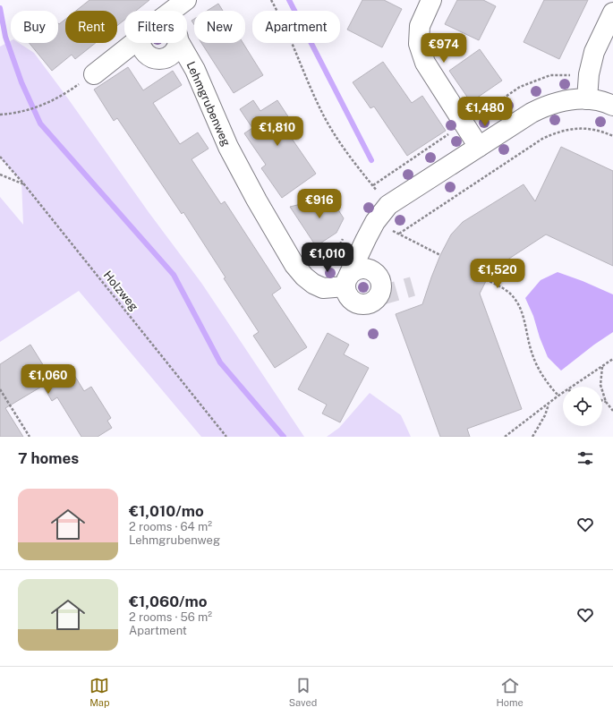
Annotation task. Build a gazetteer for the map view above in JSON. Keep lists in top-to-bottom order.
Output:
{
  "streets": {
    "street": ["Lehmgrubenweg"],
    "path": ["Holzweg"]
  },
  "page": {
    "chip": [
      "Buy",
      "Rent",
      "Filters",
      "New",
      "Apartment"
    ],
    "price": [
      "€974",
      "€1,480",
      "€1,810",
      "€916",
      "€1,010",
      "€1,520",
      "€1,060"
    ],
    "heading": "7 homes",
    "list": [
      {
        "name": "€1,010/mo",
        "note": "2 rooms · 64 m² · Lehmgrubenweg"
      },
      {
        "name": "€1,060/mo",
        "note": "2 rooms · 56 m² · Apartment"
      }
    ],
    "tabs": ["Map", "Saved", "Home"]
  }
}
